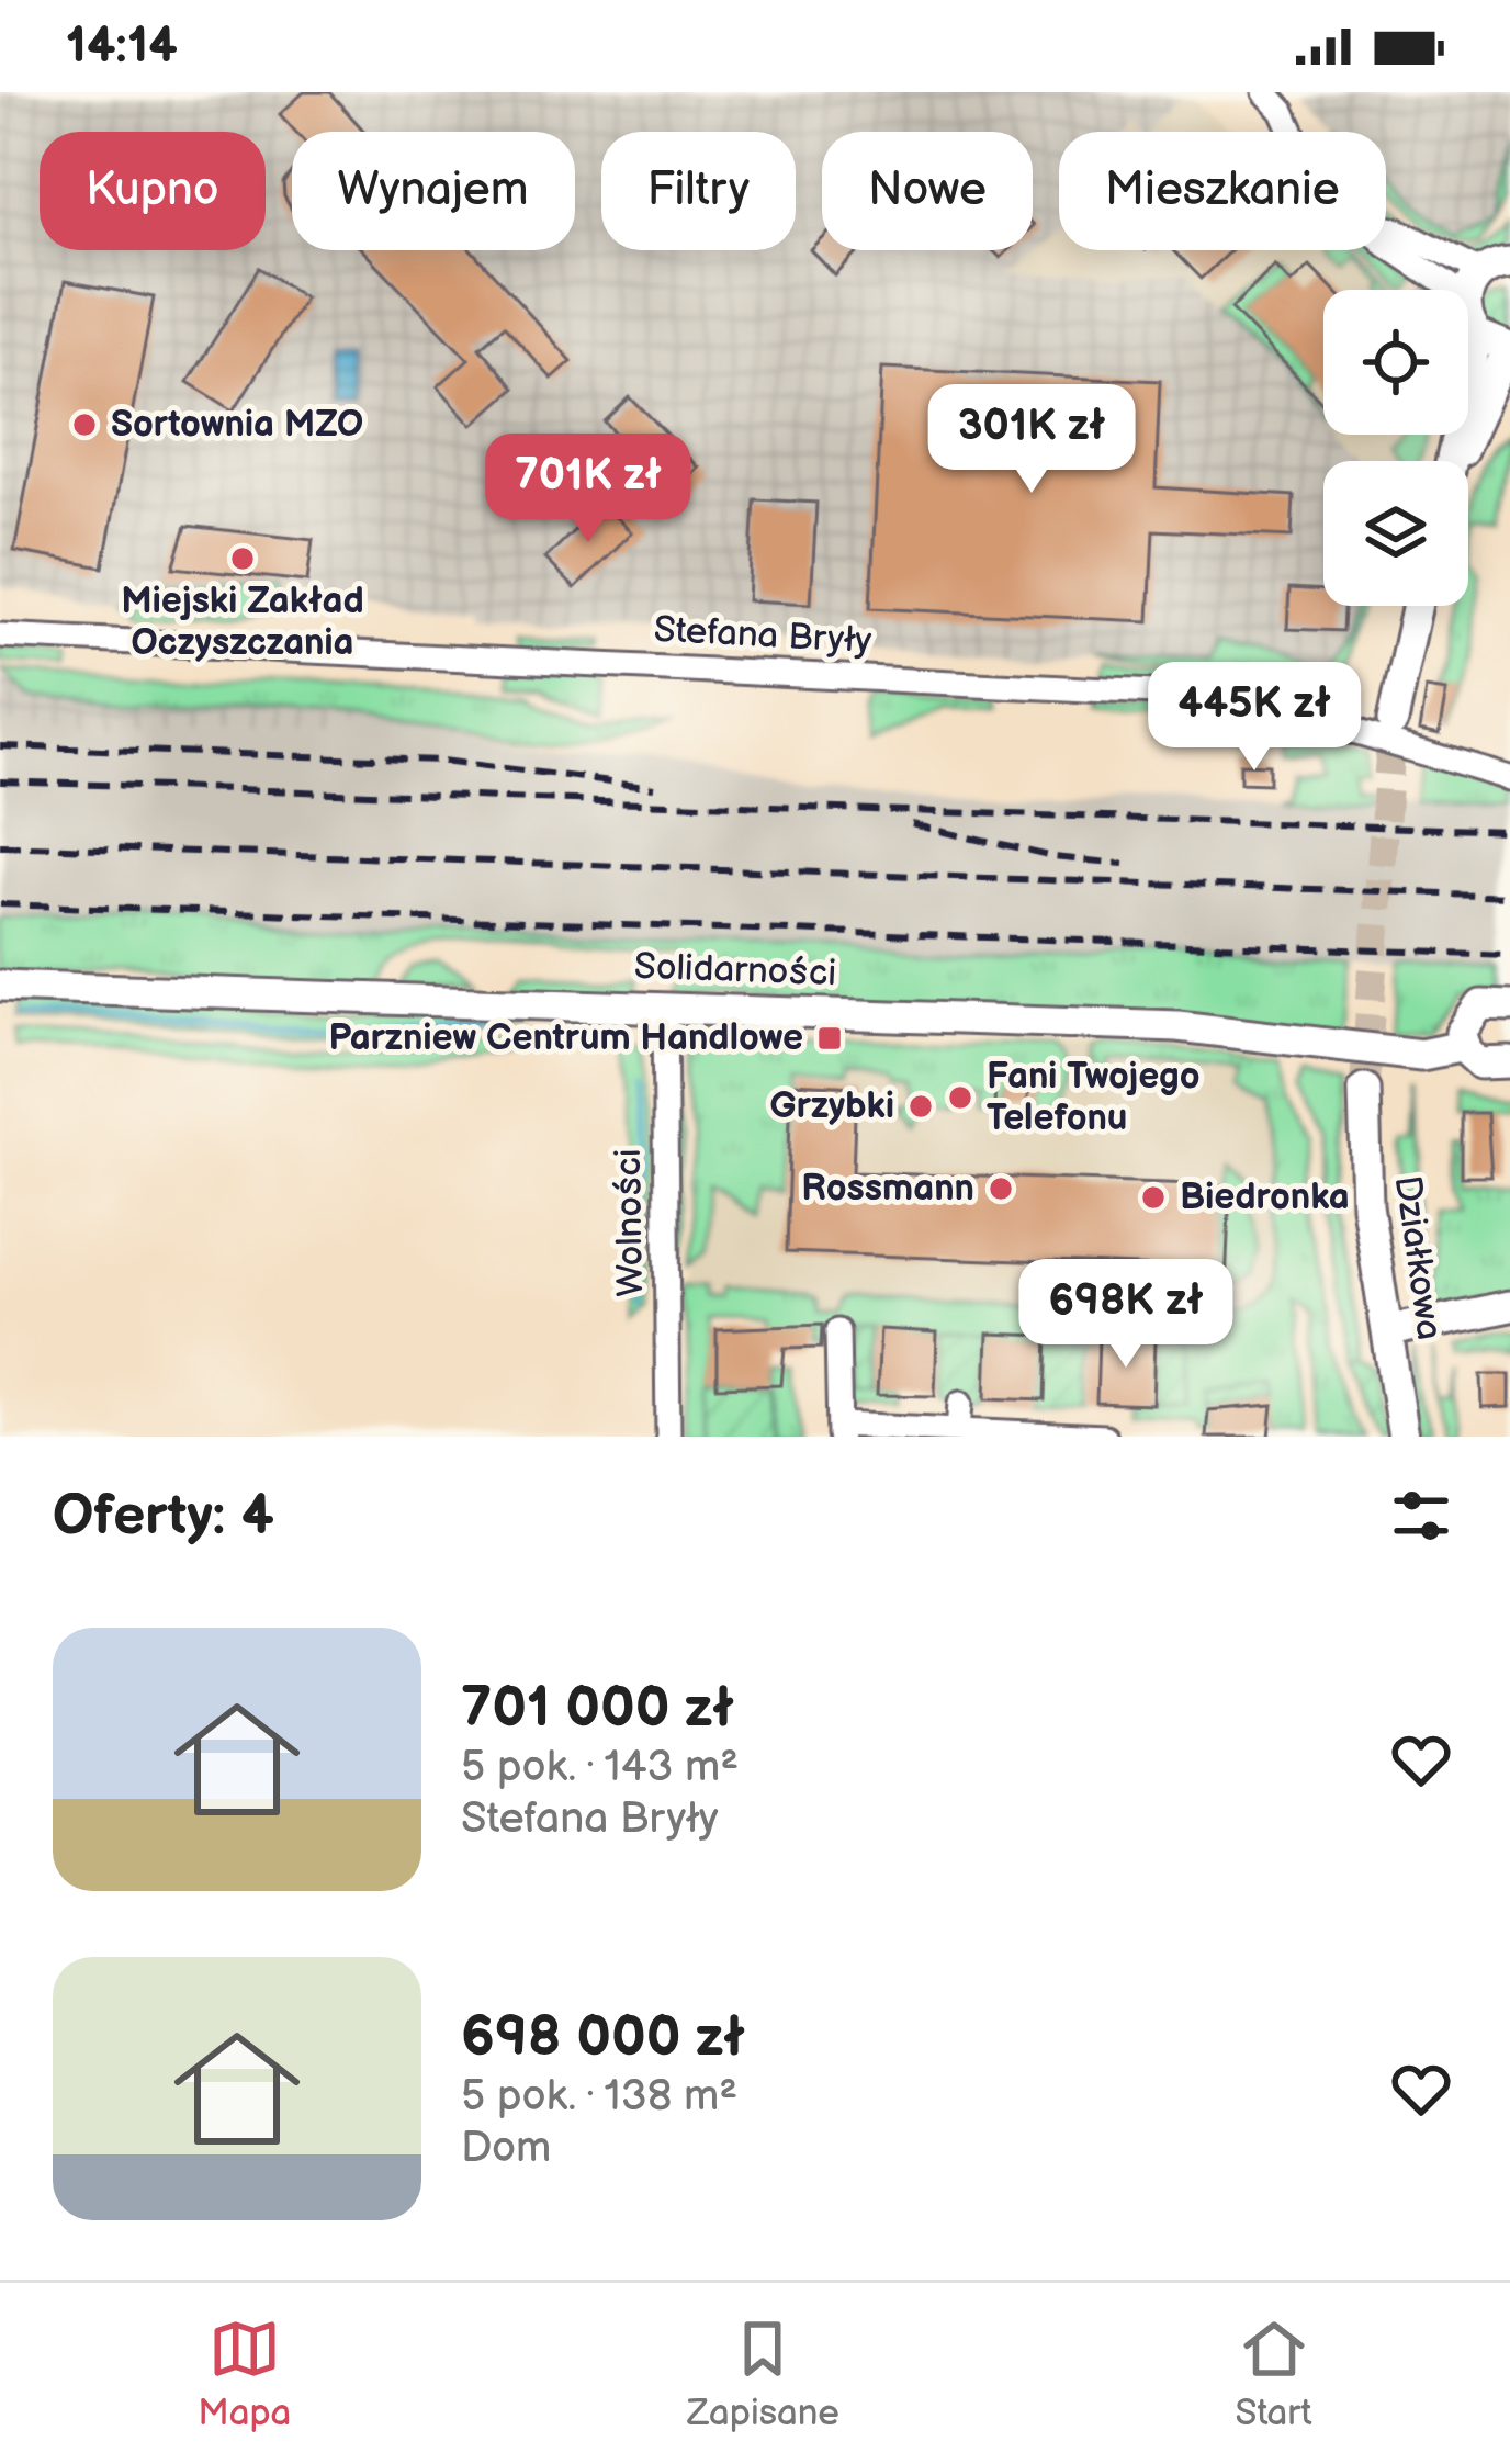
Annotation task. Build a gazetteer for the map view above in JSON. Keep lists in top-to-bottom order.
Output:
{
  "streets": {
    "street": [
      "Stefana Bryły",
      "Solidarności",
      "Wolności",
      "Działkowa"
    ]
  },
  "crossings": [
    ["Solidarności", "Wolności"]
  ],
  "places": {
    "other": [
      "Sortownia MZO",
      "Miejski Zakład Oczyszczania",
      "Fani Twojego Telefonu",
      "Grzybki",
      "Rossmann",
      "Biedronka"
    ],
    "transit": ["Parzniew Centrum Handlowe"]
  },
  "page": {
    "status": "14:14",
    "chip": [
      "Kupno",
      "Wynajem",
      "Filtry",
      "Nowe",
      "Mieszkanie"
    ],
    "price": [
      "301K zł",
      "701K zł",
      "445K zł",
      "698K zł"
    ],
    "heading": "Oferty: 4",
    "list": [
      {
        "name": "701 000 zł",
        "note": "5 pok. · 143 m² · Stefana Bryły"
      },
      {
        "name": "698 000 zł",
        "note": "5 pok. · 138 m² · Dom"
      }
    ],
    "tabs": ["Mapa", "Zapisane", "Start"]
  }
}
